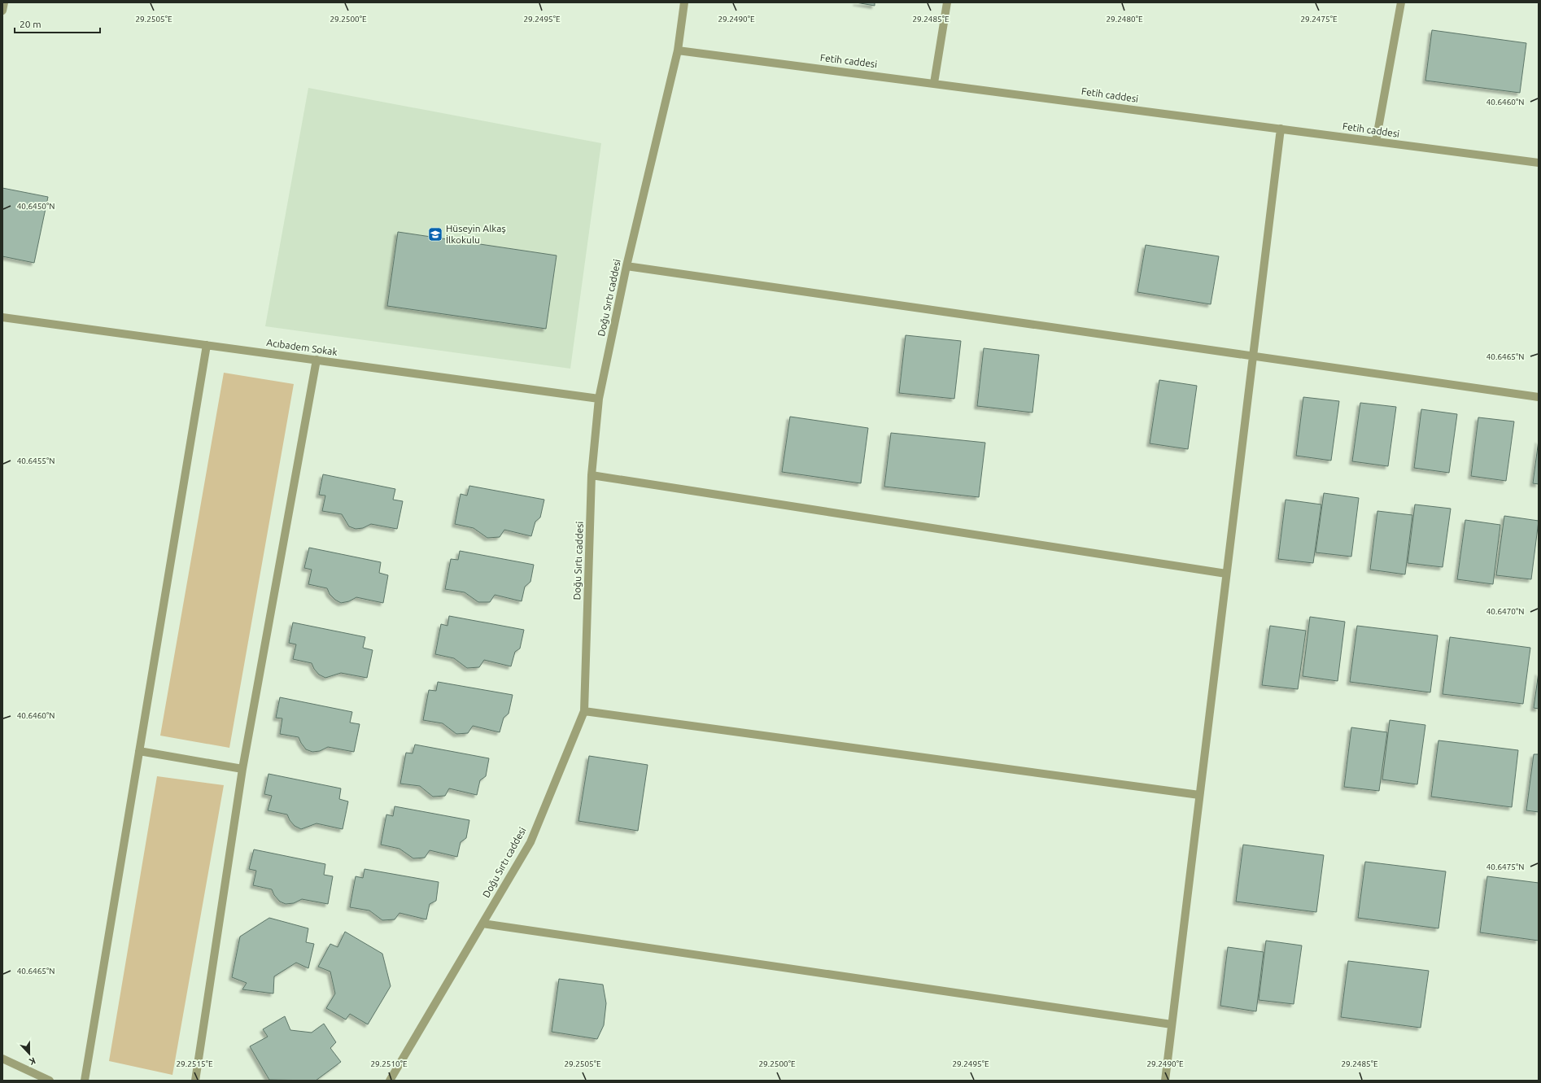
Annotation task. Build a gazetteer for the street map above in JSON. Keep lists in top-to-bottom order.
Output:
{
  "streets": {
    "street": ["Fetih caddesi", "Doğu Sırtı caddesi", "Acıbadem Sokak"]
  },
  "crossings": [
    ["Fetih caddesi", "Doğu Sırtı caddesi"],
    ["Doğu Sırtı caddesi", "Acıbadem Sokak"]
  ],
  "places": {
    "school or university": ["Hüseyin Alkaş İlkokulu"]
  },
  "scale_bar": "20 m",
  "north": "bottom",
  "coordinates": [
    "29.2490°E",
    "29.2475°E",
    "29.2505°E",
    "29.2500°E",
    "29.2495°E",
    "29.2485°E",
    "29.2480°E",
    "40.6460°N",
    "40.6450°N",
    "40.6465°N",
    "40.6455°N",
    "40.6470°N",
    "40.6475°N",
    "29.2515°E",
    "29.2510°E"
  ]
}
